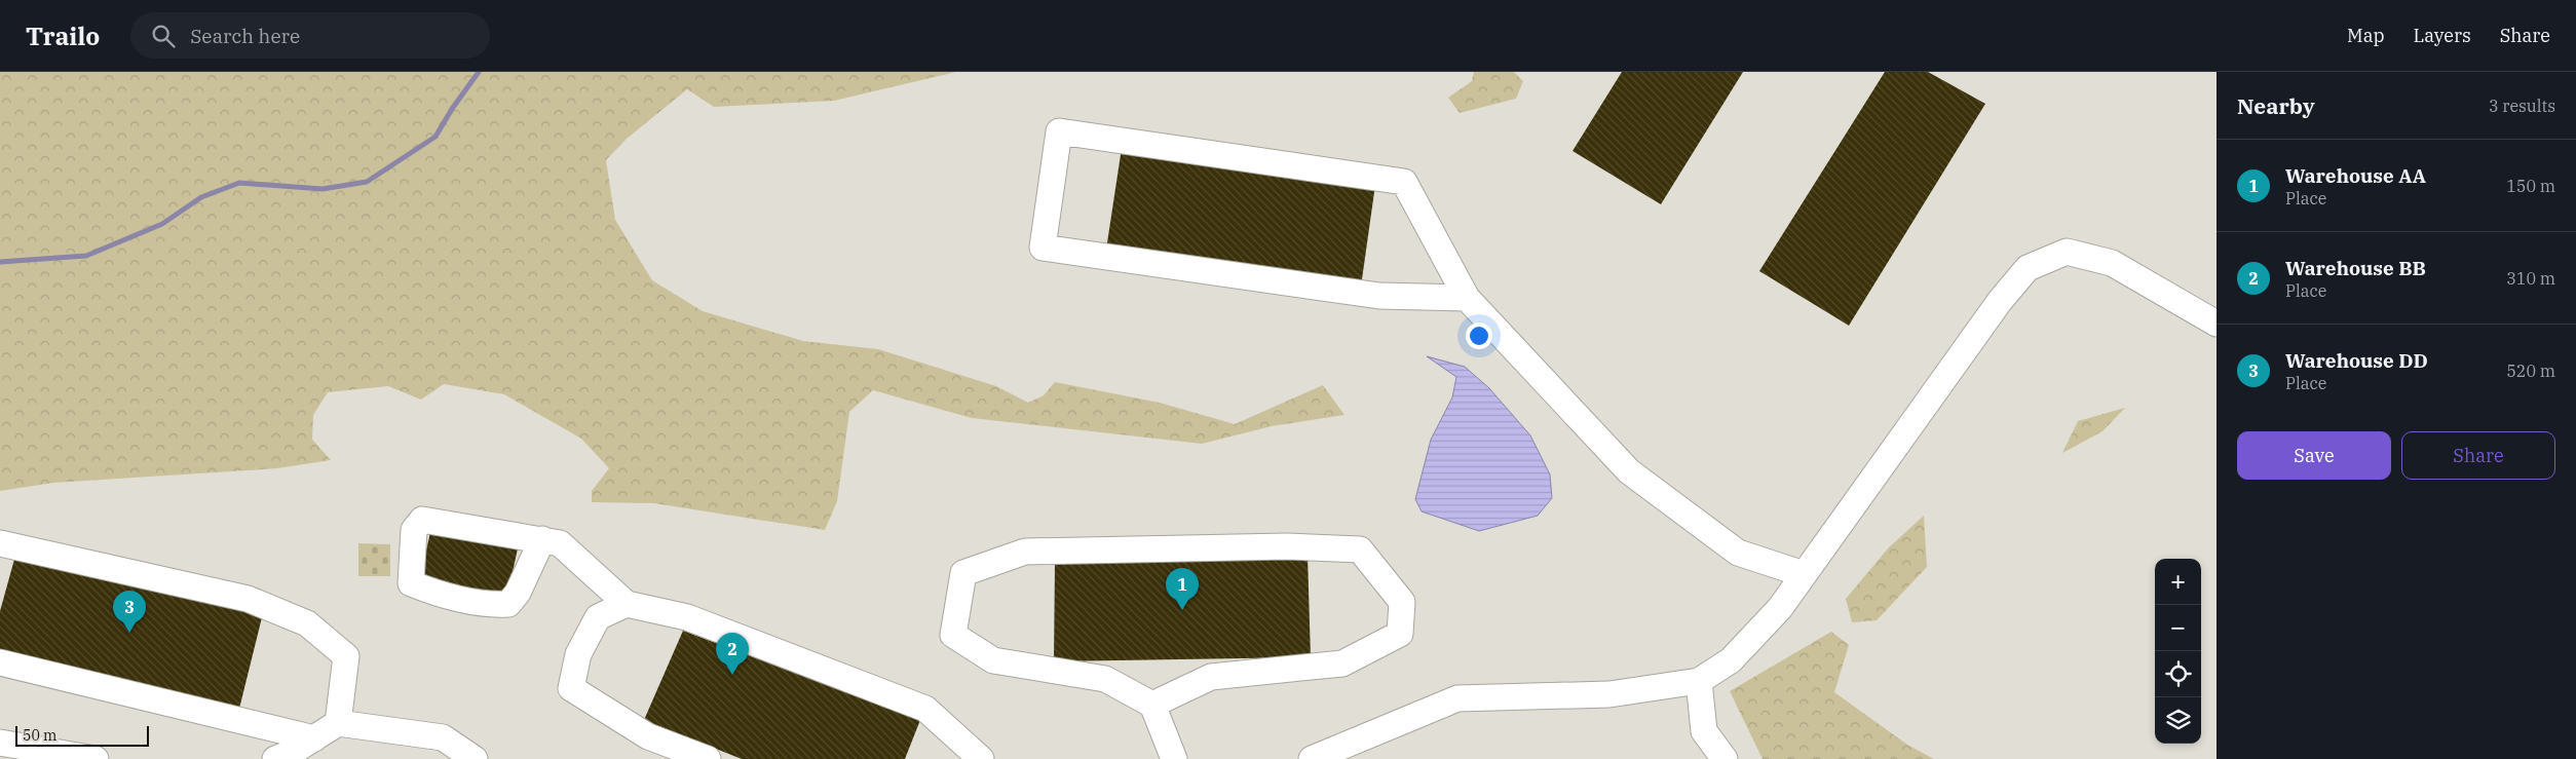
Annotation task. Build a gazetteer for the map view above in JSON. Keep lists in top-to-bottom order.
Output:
{
  "scale_bar": "50 m",
  "page": {
    "header": "Trailo",
    "search": "Search here",
    "nav": ["Map", "Layers", "Share"],
    "heading": ["Nearby", "3 results"],
    "list": [
      {
        "mark": "1",
        "name": "Warehouse AA",
        "note": "Place",
        "value": "150 m"
      },
      {
        "mark": "2",
        "name": "Warehouse BB",
        "note": "Place",
        "value": "310 m"
      },
      {
        "mark": "3",
        "name": "Warehouse DD",
        "note": "Place",
        "value": "520 m"
      }
    ],
    "buttons": ["Save", "Share"],
    "map_buttons": ["+", "−"],
    "pins": ["1", "3", "2"],
    "scale": "50 m"
  }
}
